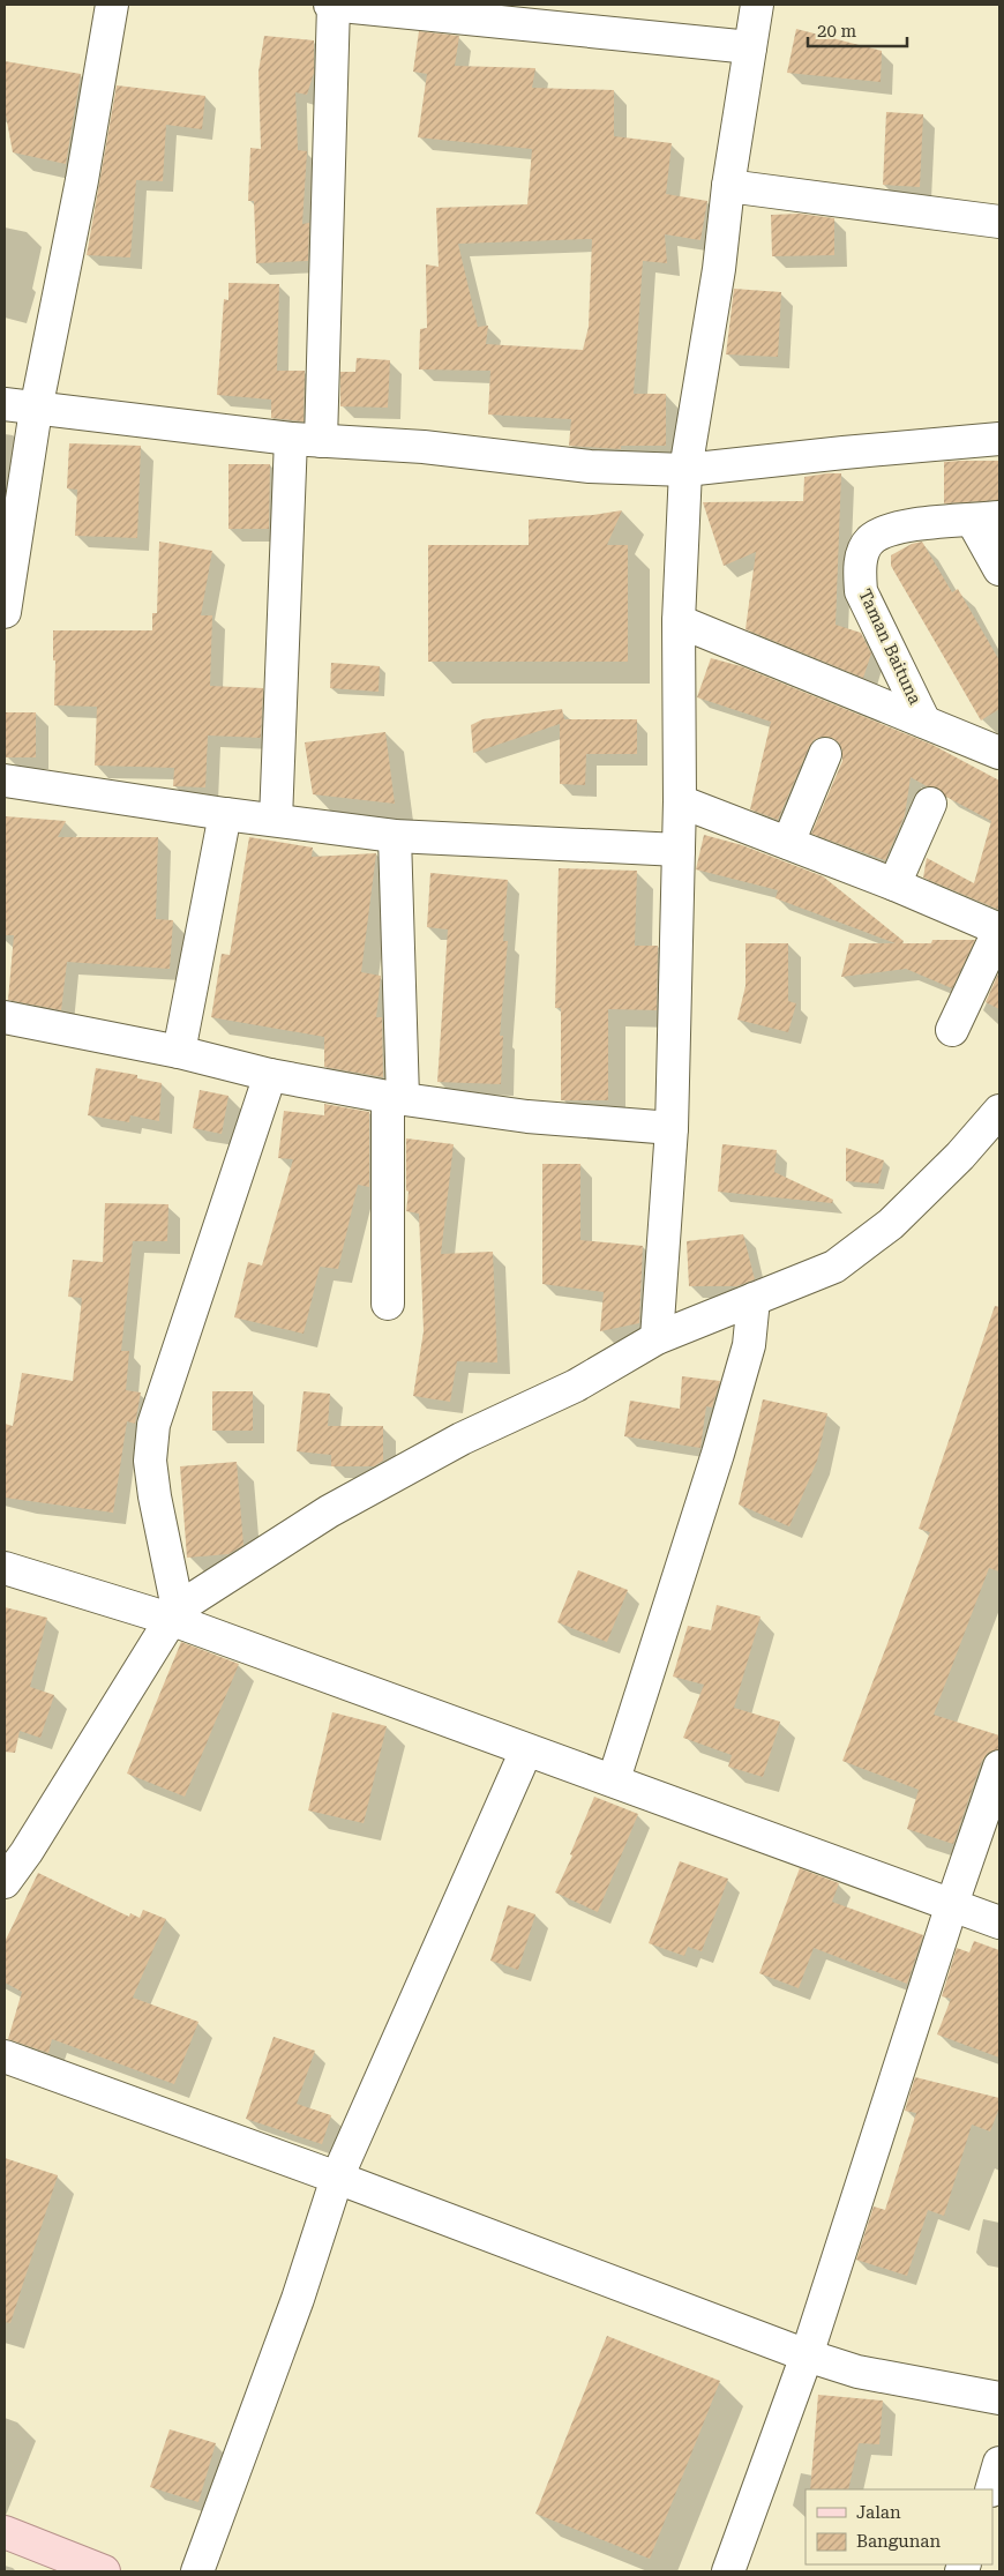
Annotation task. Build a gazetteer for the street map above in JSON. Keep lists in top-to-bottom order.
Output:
{
  "streets": {
    "street": ["Taman Baituna"]
  },
  "legend": ["Jalan", "Bangunan"],
  "scale_bar": "20 m"
}
